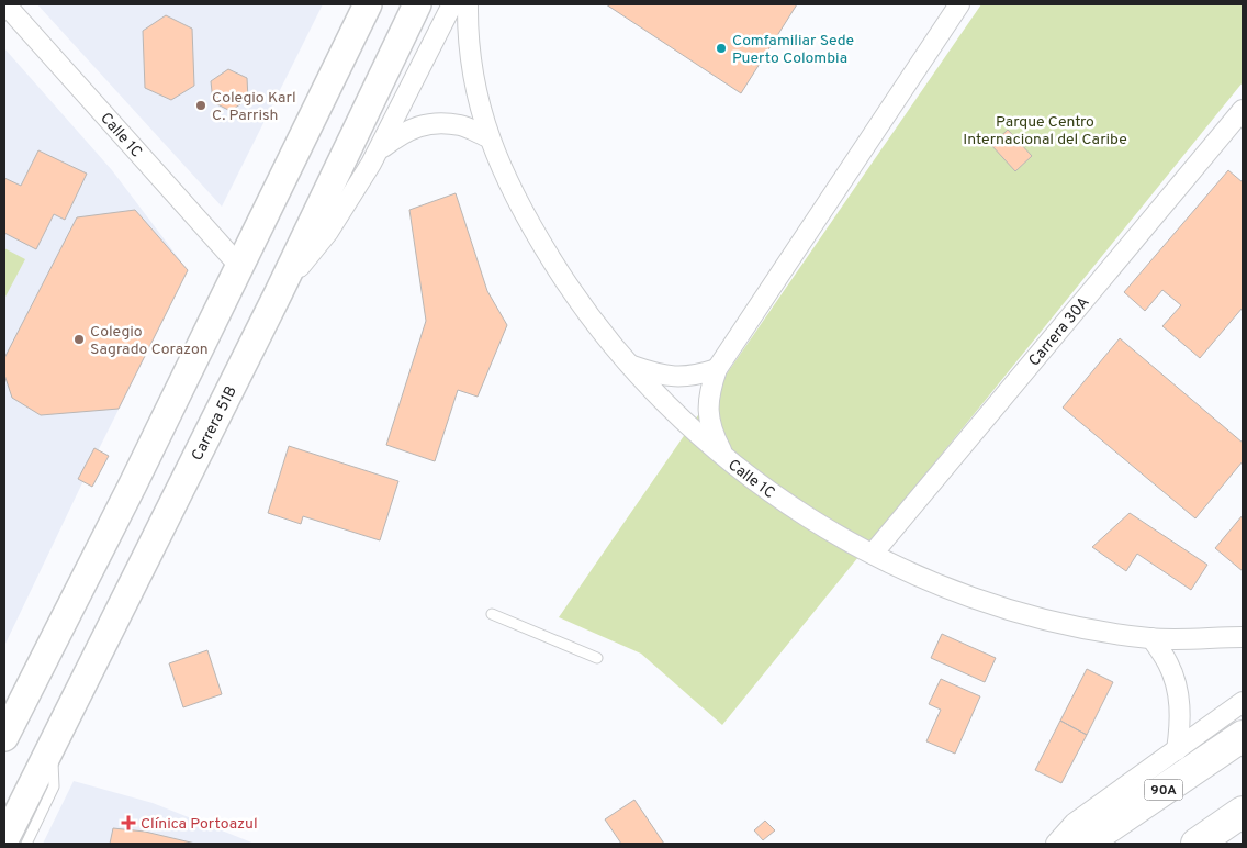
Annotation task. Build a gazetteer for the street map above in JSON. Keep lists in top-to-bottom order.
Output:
{
  "streets": {
    "highway": ["90A"],
    "main road": ["Carrera 51B"],
    "street": ["Calle 1C", "Carrera 30A"]
  },
  "crossings": [
    ["Calle 1C", "Carrera 30A"]
  ],
  "parks": ["Parque Centro Internacional del Caribe"],
  "places": {
    "other": ["Comfamiliar Sede Puerto Colombia", "Colegio Karl C. Parrish", "Colegio Sagrado Corazon"],
    "health": ["Clínica Portoazul"]
  }
}
